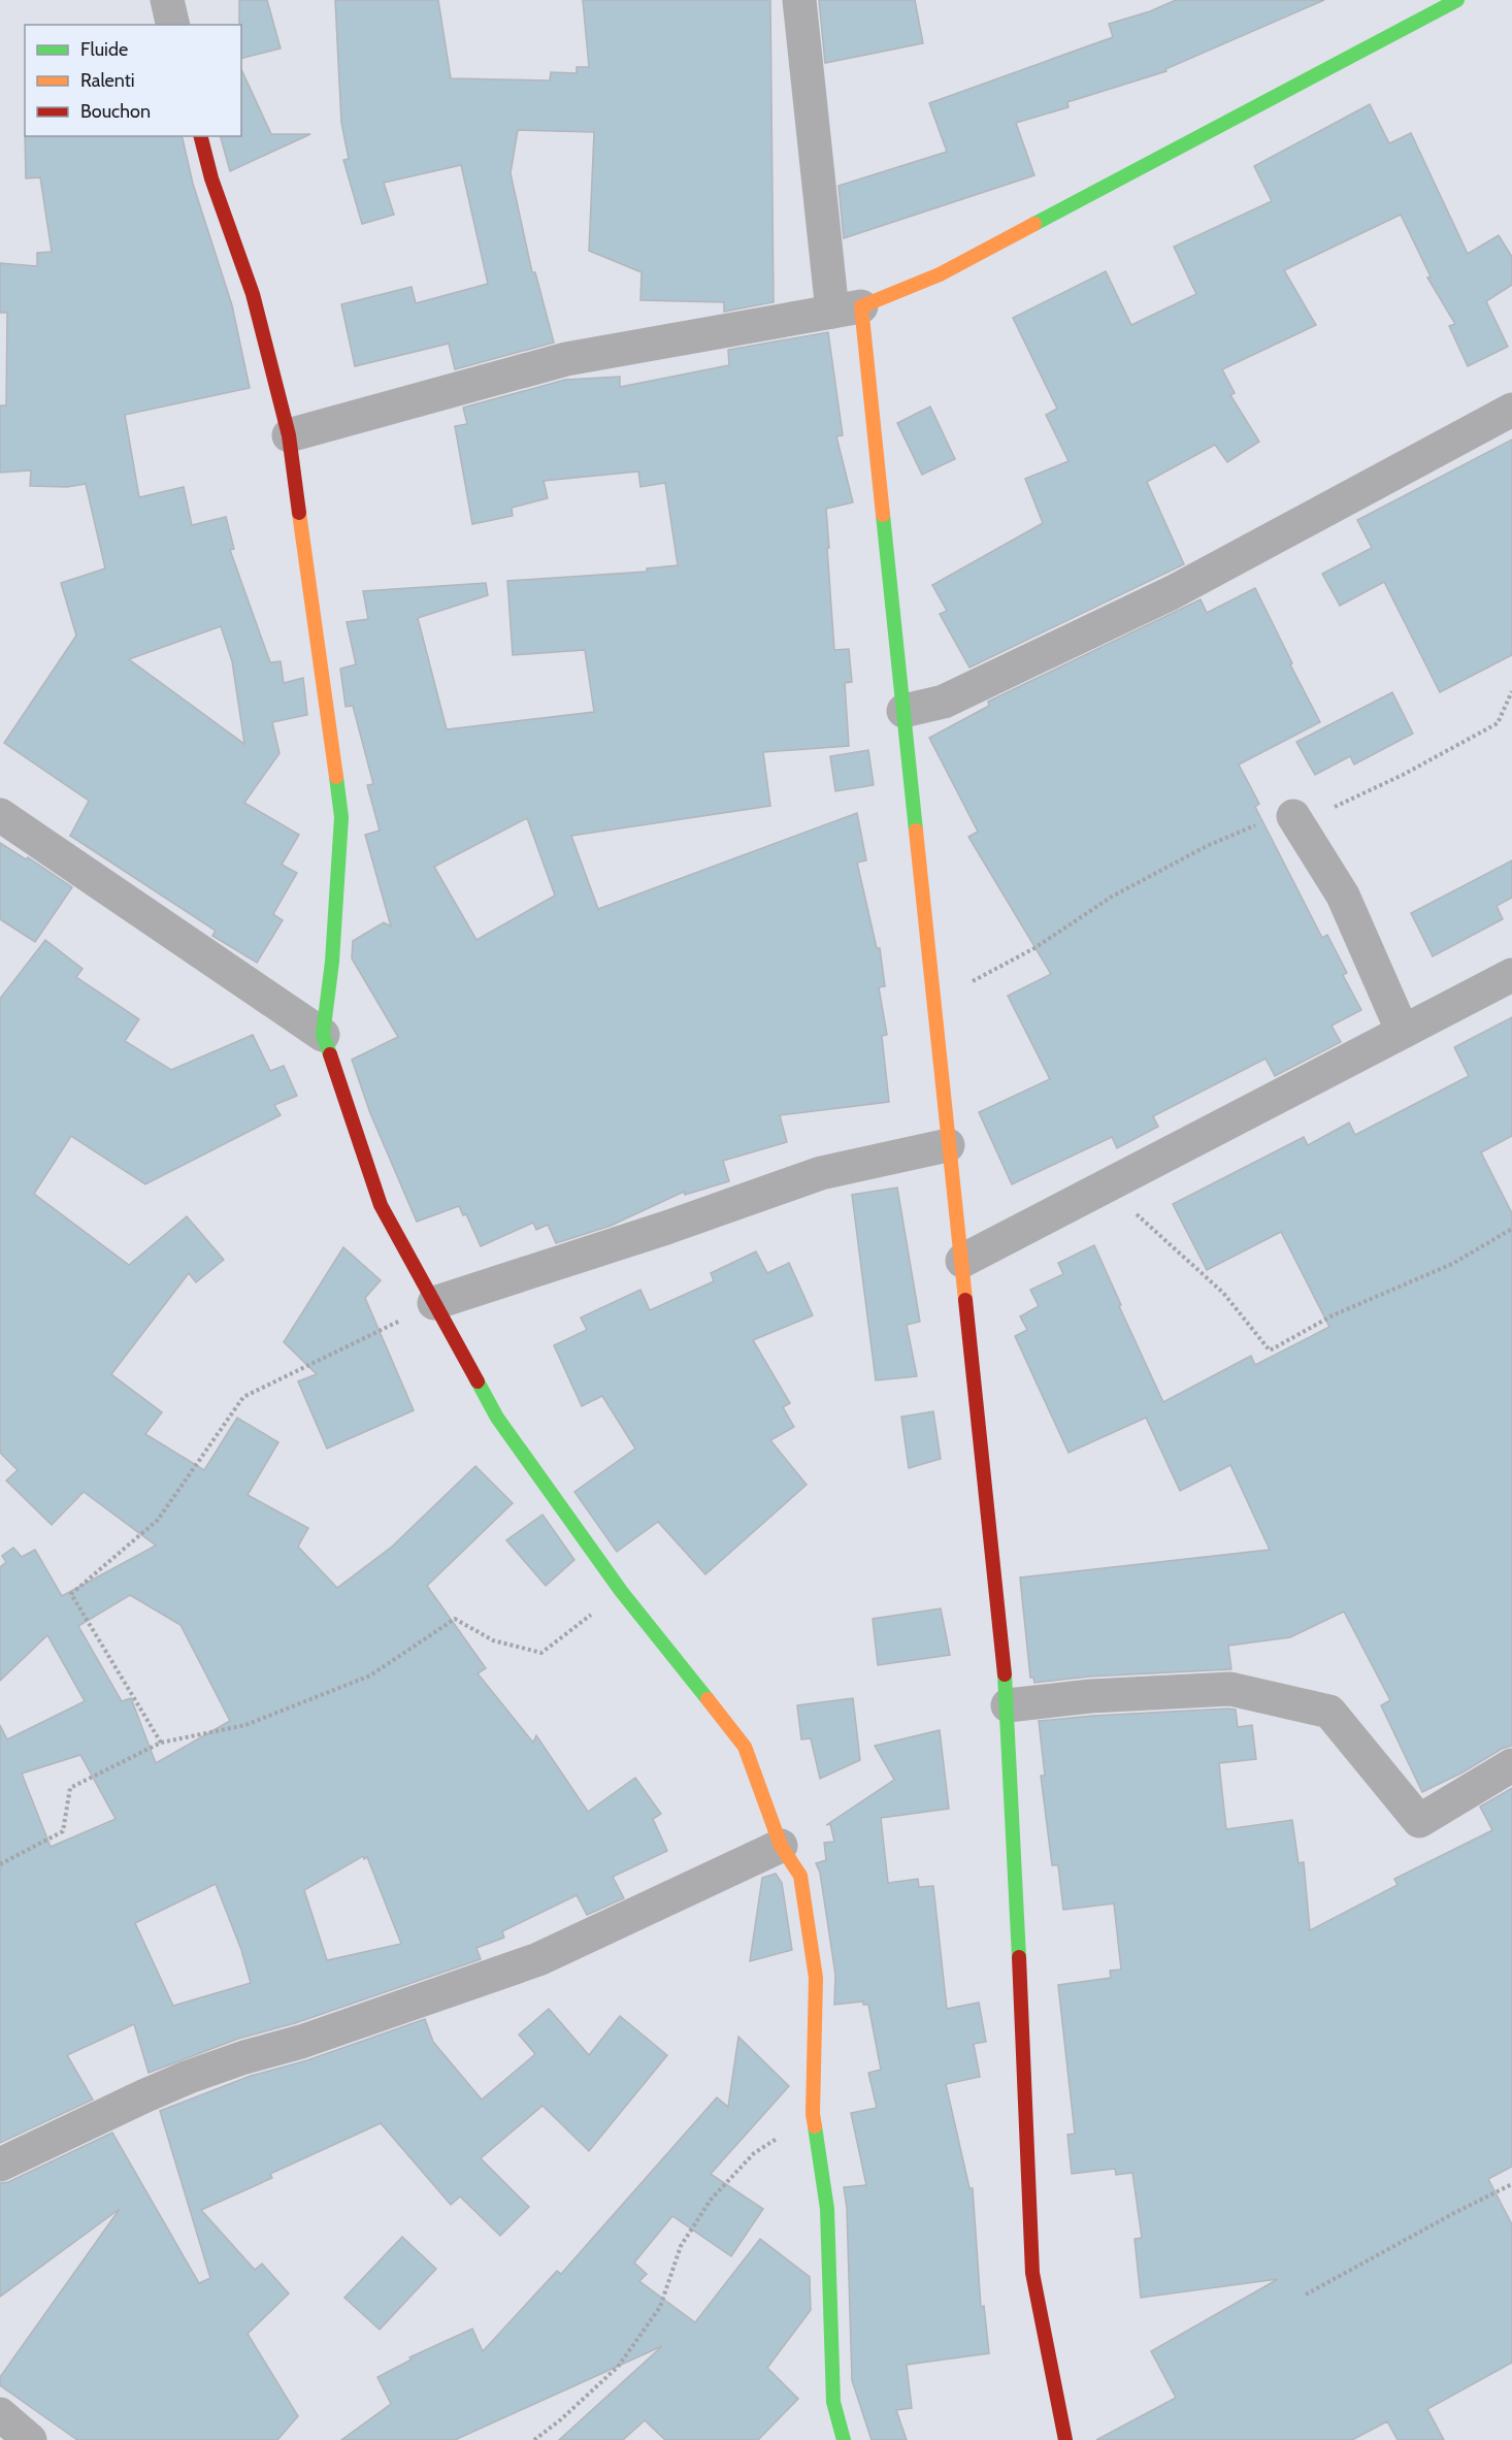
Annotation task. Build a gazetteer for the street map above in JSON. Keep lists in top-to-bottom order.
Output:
{
  "legend": ["Fluide", "Ralenti", "Bouchon"]
}
